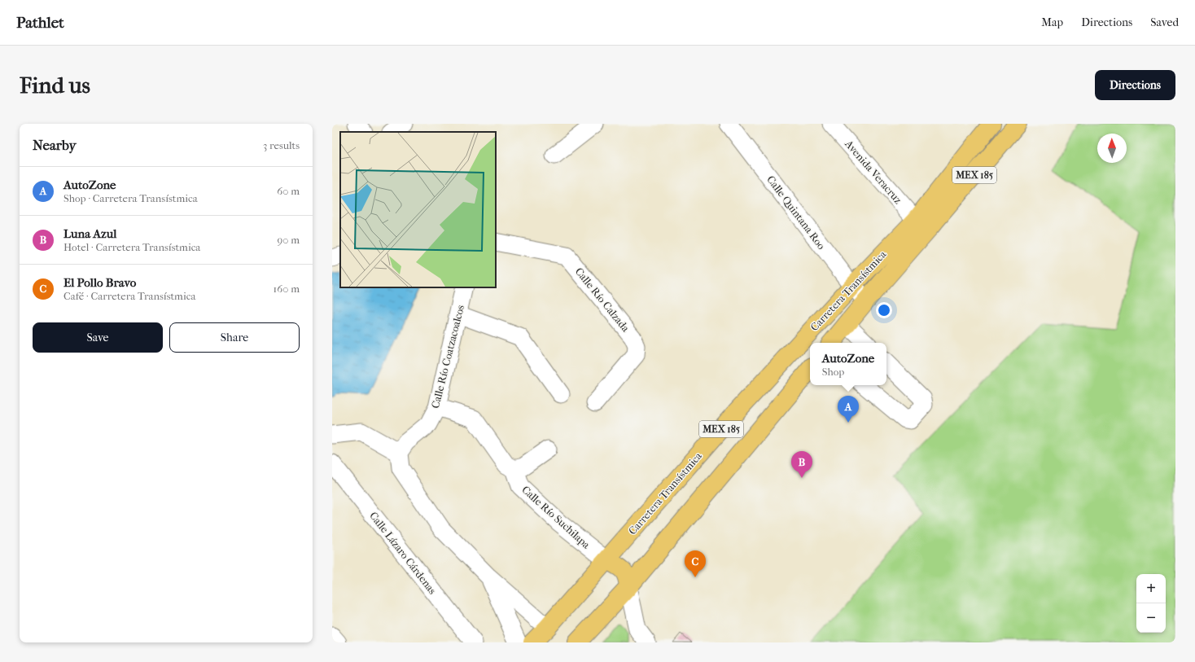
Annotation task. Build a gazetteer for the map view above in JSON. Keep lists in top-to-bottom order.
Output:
{
  "streets": {
    "main road": ["MEX 185", "Carretera Transístmica"],
    "street": [
      "Avenida Veracruz",
      "Calle Quintana Roo",
      "Calle Río Calzada",
      "Calle Río Coatzacoalcos",
      "Calle Río Suchilapa",
      "Calle Lázaro Cárdenas"
    ]
  },
  "crossings": [
    ["Avenida Veracruz", "Carretera Transístmica"],
    ["Calle Quintana Roo", "Carretera Transístmica"],
    ["Carretera Transístmica", "Calle Río Suchilapa"]
  ],
  "north": "top",
  "page": {
    "header": "Pathlet",
    "nav": ["Map", "Directions", "Saved"],
    "buttons": [
      "Directions",
      ["Save", "Share"]
    ],
    "title": "Find us",
    "heading": ["Nearby", "3 results"],
    "list": [
      {
        "mark": "A",
        "name": "AutoZone",
        "note": "Shop · Carretera Transístmica",
        "value": "60 m"
      },
      {
        "mark": "B",
        "name": "Luna Azul",
        "note": "Hotel · Carretera Transístmica",
        "value": "90 m"
      },
      {
        "mark": "C",
        "name": "El Pollo Bravo",
        "note": "Café · Carretera Transístmica",
        "value": "160 m"
      }
    ],
    "popup": ["AutoZone", "Shop"],
    "pins": ["A", "B", "C"],
    "map_buttons": ["+", "−"]
  }
}
